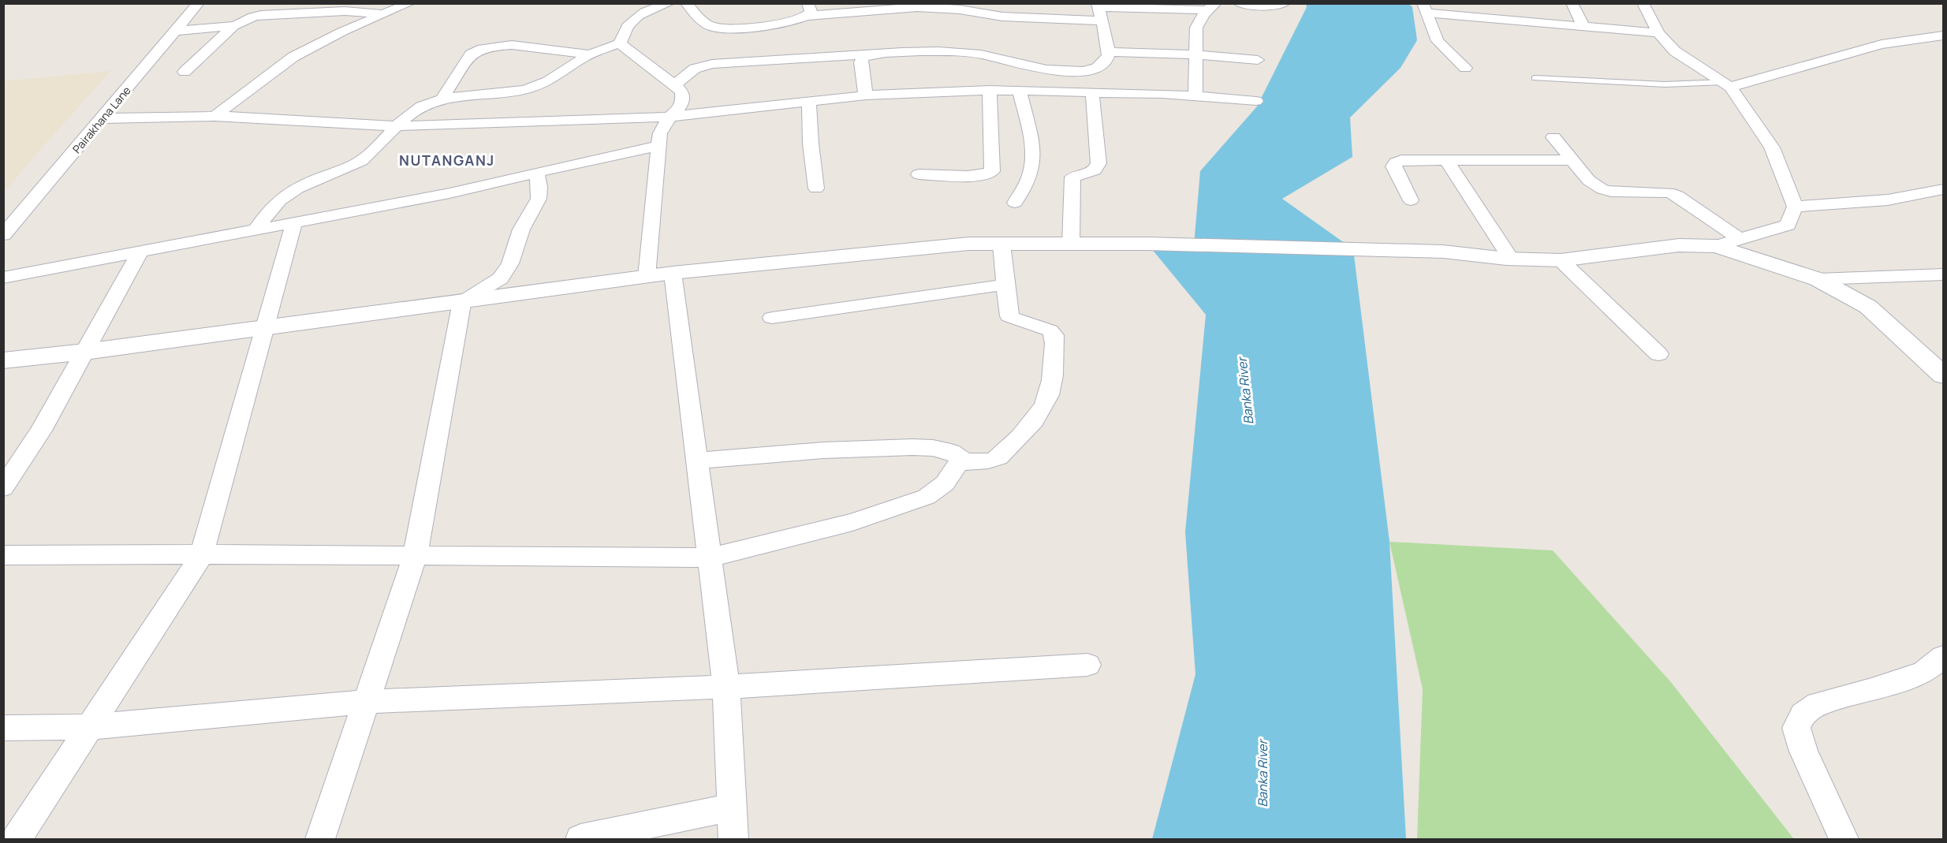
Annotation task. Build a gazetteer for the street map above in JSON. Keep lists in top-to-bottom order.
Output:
{
  "streets": {
    "street": ["Pairakhana Lane"]
  },
  "districts": ["NUTANGANJ"],
  "water": ["Banka River"]
}
